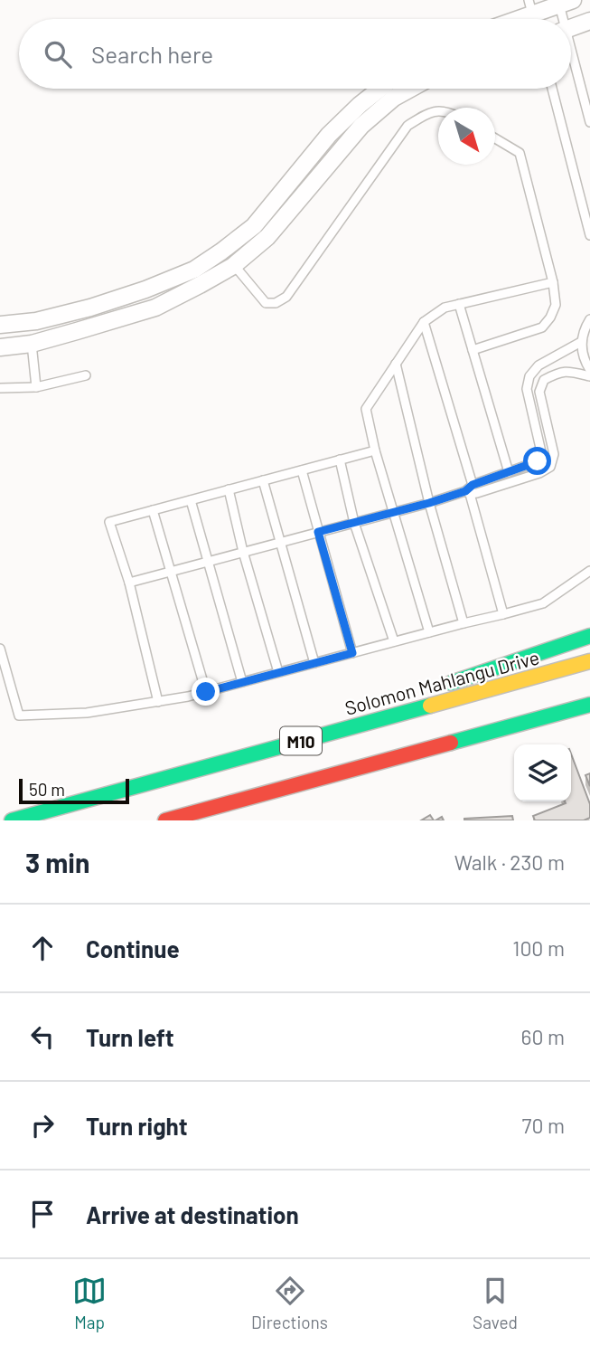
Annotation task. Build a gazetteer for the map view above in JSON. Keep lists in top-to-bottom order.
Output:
{
  "streets": {
    "main road": ["Solomon Mahlangu Drive", "M10"]
  },
  "scale_bar": "50 m",
  "north": "bottom right",
  "page": {
    "search": "Search here",
    "scale": "50 m",
    "heading": ["3 min", "Walk · 230 m"],
    "list": [
      ["Continue", "100 m"],
      ["Turn left", "60 m"],
      ["Turn right", "70 m"],
      "Arrive at destination"
    ],
    "nav": ["Map", "Directions", "Saved"]
  }
}
